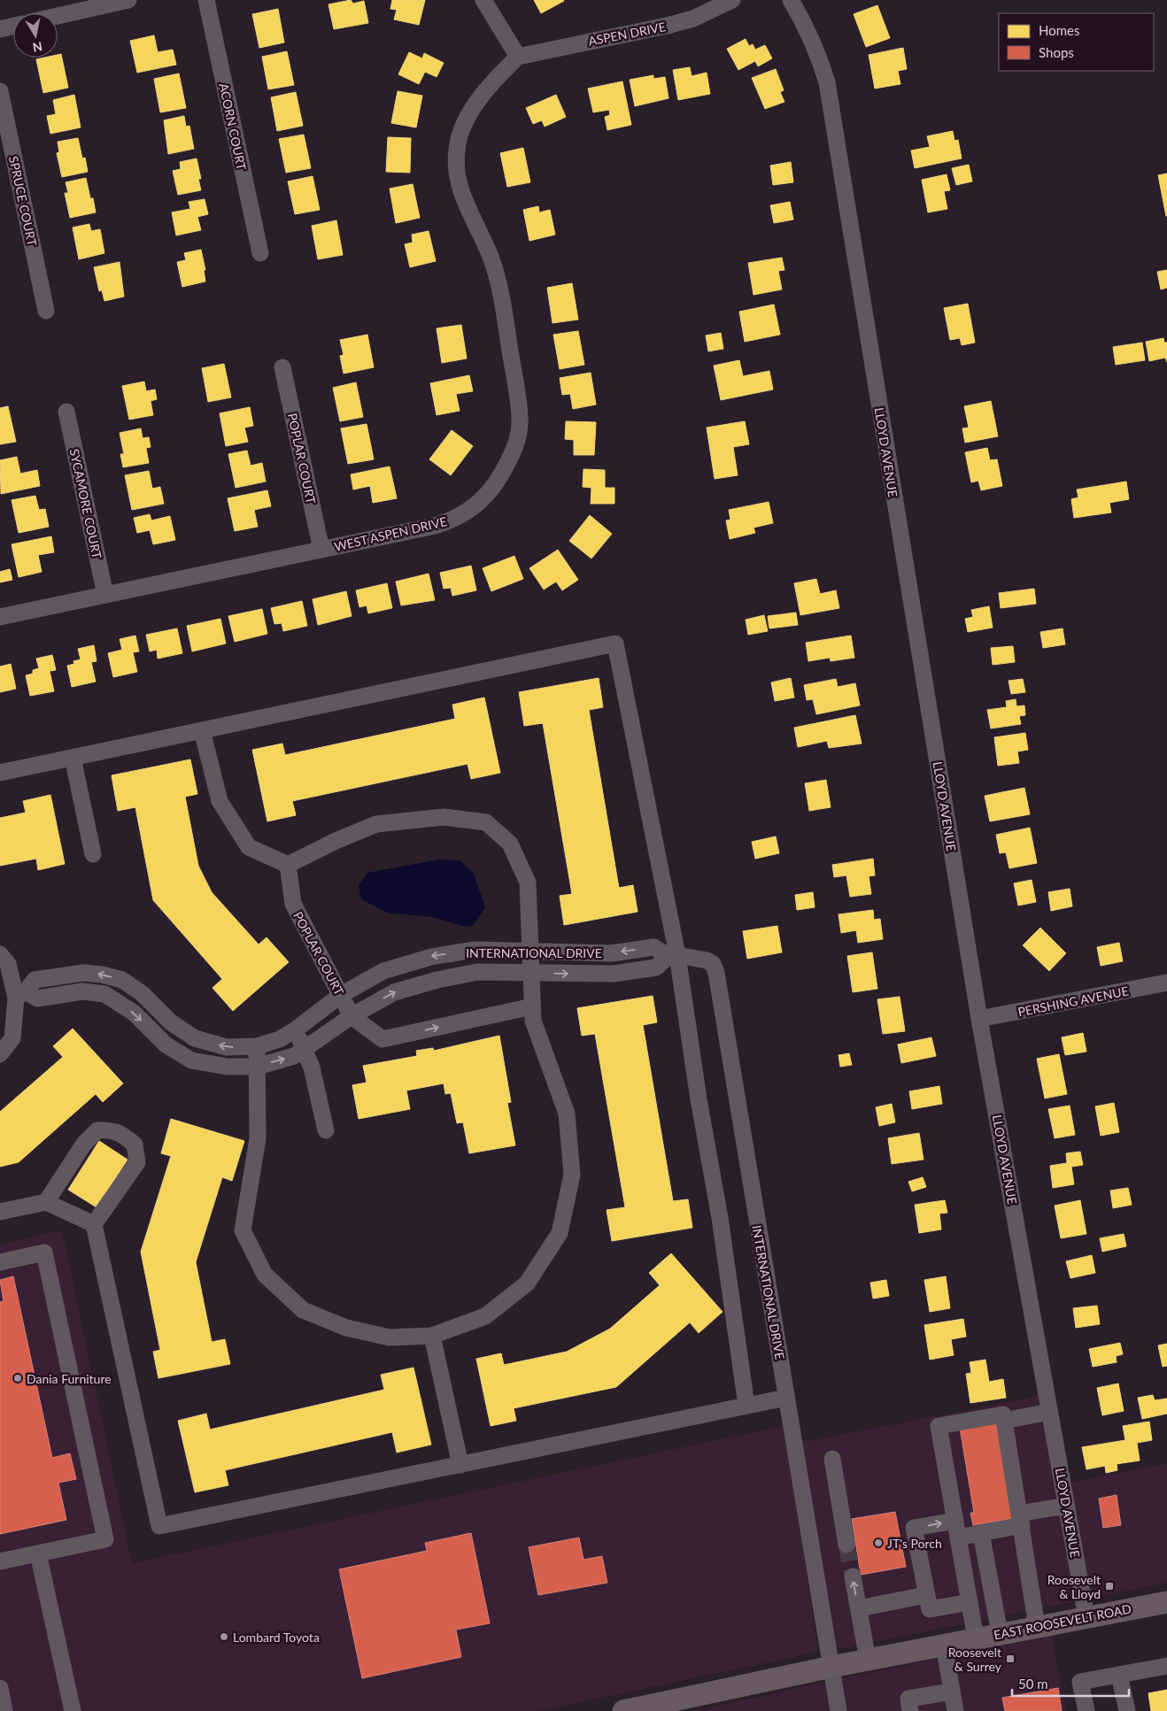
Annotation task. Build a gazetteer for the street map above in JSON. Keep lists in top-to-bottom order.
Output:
{
  "streets": {
    "main road": ["EAST ROOSEVELT ROAD"],
    "street": [
      "ASPEN DRIVE",
      "ACORN COURT",
      "SPRUCE COURT",
      "LLOYD AVENUE",
      "POPLAR COURT",
      "SYCAMORE COURT",
      "WEST ASPEN DRIVE",
      "INTERNATIONAL DRIVE",
      "PERSHING AVENUE"
    ]
  },
  "crossings": [
    ["ASPEN DRIVE", "WEST ASPEN DRIVE"],
    ["LLOYD AVENUE", "PERSHING AVENUE"],
    ["LLOYD AVENUE", "EAST ROOSEVELT ROAD"],
    ["POPLAR COURT", "WEST ASPEN DRIVE"],
    ["POPLAR COURT", "INTERNATIONAL DRIVE"],
    ["SYCAMORE COURT", "WEST ASPEN DRIVE"],
    ["INTERNATIONAL DRIVE", "EAST ROOSEVELT ROAD"]
  ],
  "places": {
    "other": ["Dania Furniture", "JT's Porch", "Lombard Toyota"],
    "transit": ["Roosevelt & Lloyd", "Roosevelt & Surrey"]
  },
  "legend": ["Homes", "Shops"],
  "scale_bar": "50 m",
  "north": "bottom"
}
